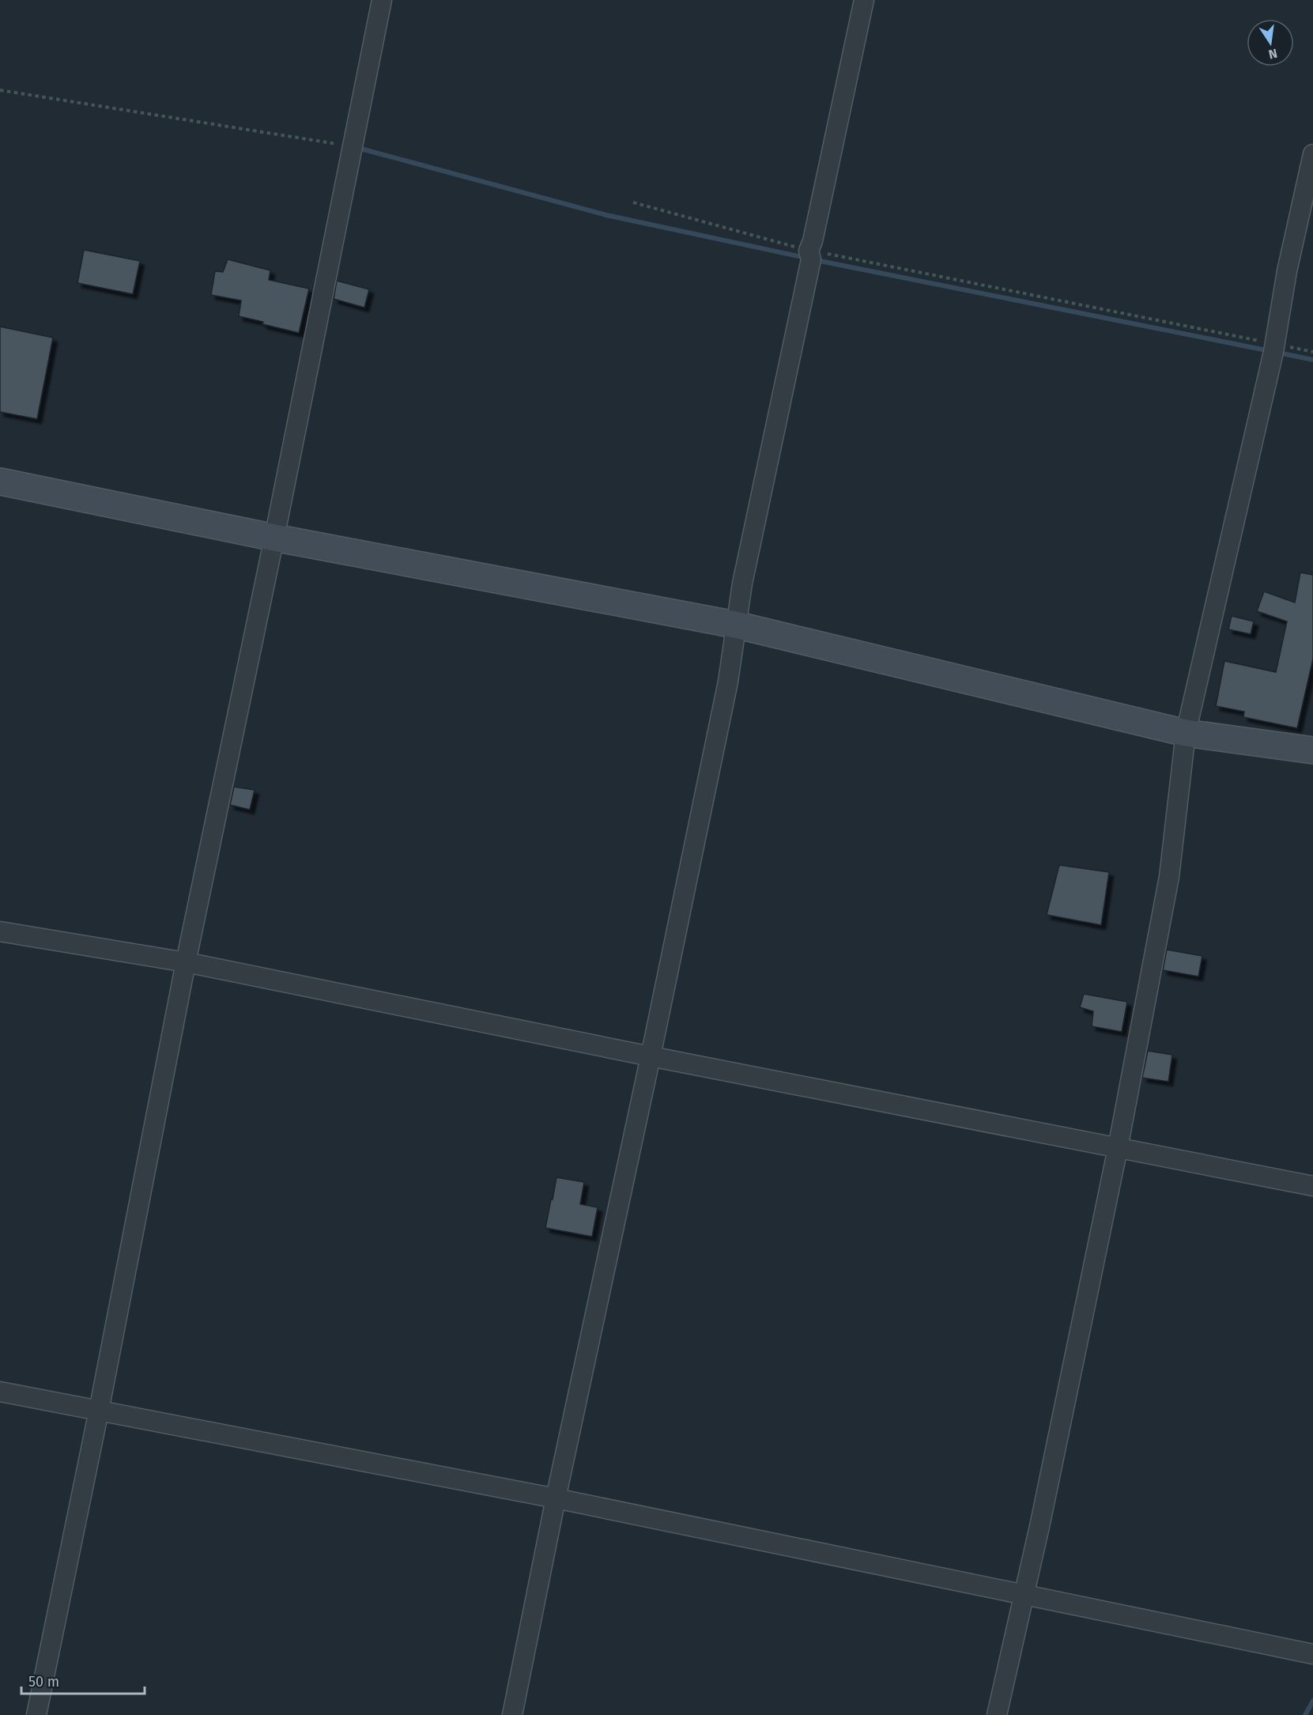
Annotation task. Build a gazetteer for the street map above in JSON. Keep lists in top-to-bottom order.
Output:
{
  "scale_bar": "50 m",
  "north": "bottom"
}
